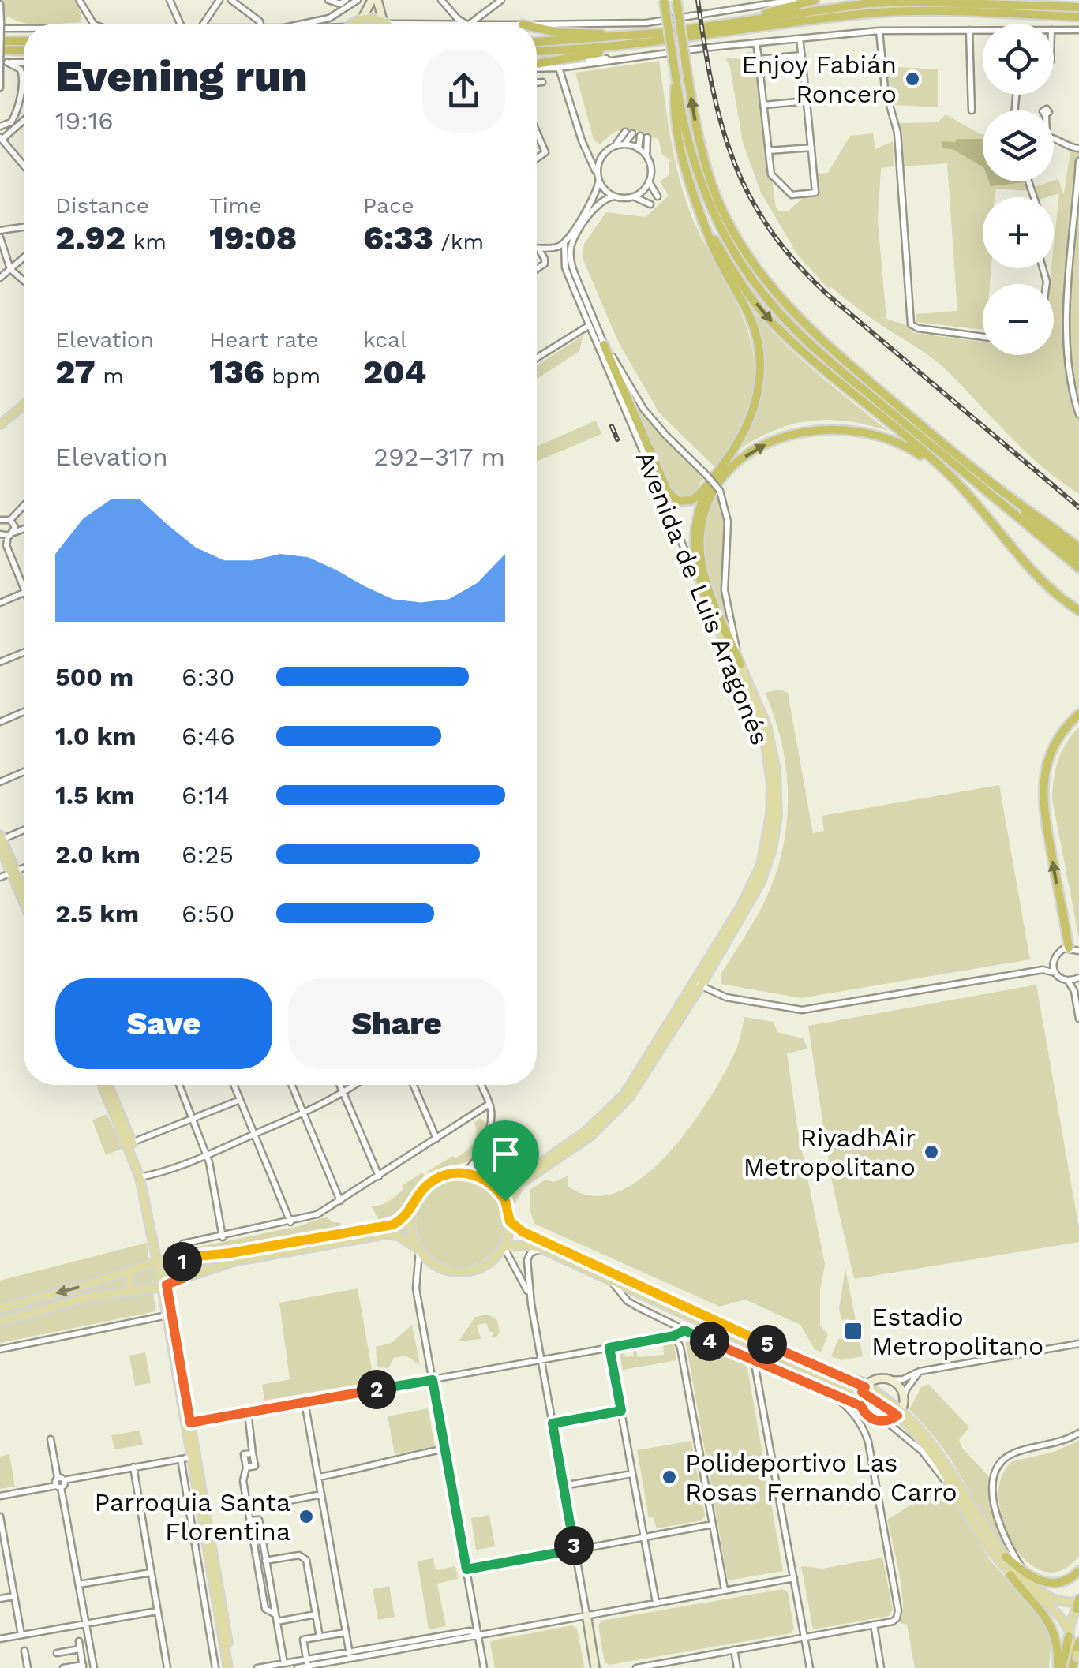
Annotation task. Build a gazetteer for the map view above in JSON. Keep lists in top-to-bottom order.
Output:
{
  "streets": {
    "main road": ["Avenida de Luis Aragonés"]
  },
  "places": {
    "other": [
      "Enjoy Fabián Roncero",
      "RiyadhAir Metropolitano",
      "Polideportivo Las Rosas Fernando Carro",
      "Parroquia Santa Florentina"
    ],
    "transit": ["Estadio Metropolitano"]
  },
  "page": {
    "map_buttons": ["+", "−"],
    "heading": ["Evening run", "19:16"],
    "stats": [
      ["Distance", "2.92 km"],
      ["Time", "19:08"],
      ["Pace", "6:33 /km"],
      ["Elevation", "27 m"],
      ["Heart rate", "136 bpm"],
      ["kcal", "204"]
    ],
    "chart": ["Elevation", "292–317 m"],
    "list": [
      {
        "name": "500 m",
        "note": "6:30"
      },
      {
        "name": "1.0 km",
        "note": "6:46"
      },
      {
        "name": "1.5 km",
        "note": "6:14"
      },
      {
        "name": "2.0 km",
        "note": "6:25"
      },
      {
        "name": "2.5 km",
        "note": "6:50"
      }
    ],
    "buttons": ["Save", "Share"],
    "pins": [
      "1",
      "4",
      "5",
      "2",
      "3"
    ]
  }
}
